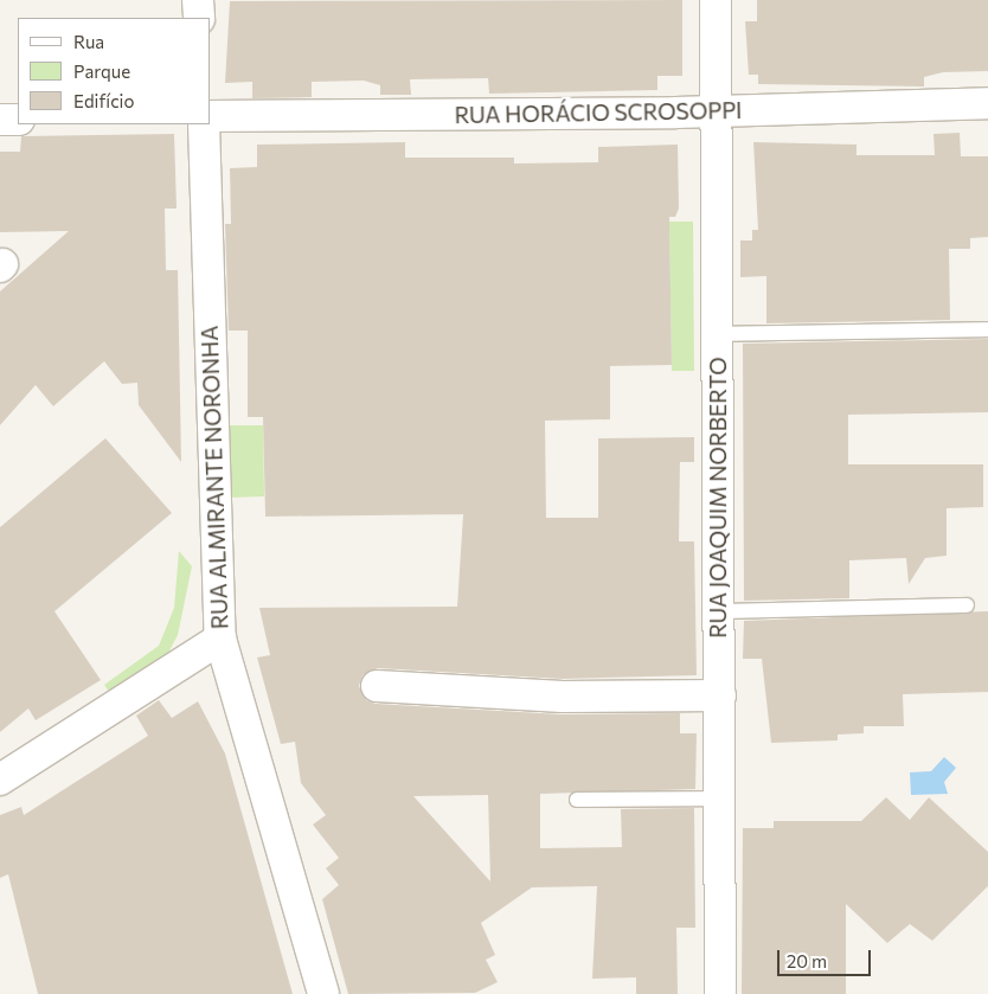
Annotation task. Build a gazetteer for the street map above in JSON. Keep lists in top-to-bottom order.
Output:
{
  "streets": {
    "street": ["RUA HORÁCIO SCROSOPPI", "RUA ALMIRANTE NORONHA", "RUA JOAQUIM NORBERTO"]
  },
  "crossings": [
    ["RUA HORÁCIO SCROSOPPI", "RUA JOAQUIM NORBERTO"]
  ],
  "legend": ["Rua", "Parque", "Edifício"],
  "scale_bar": "20 m"
}
